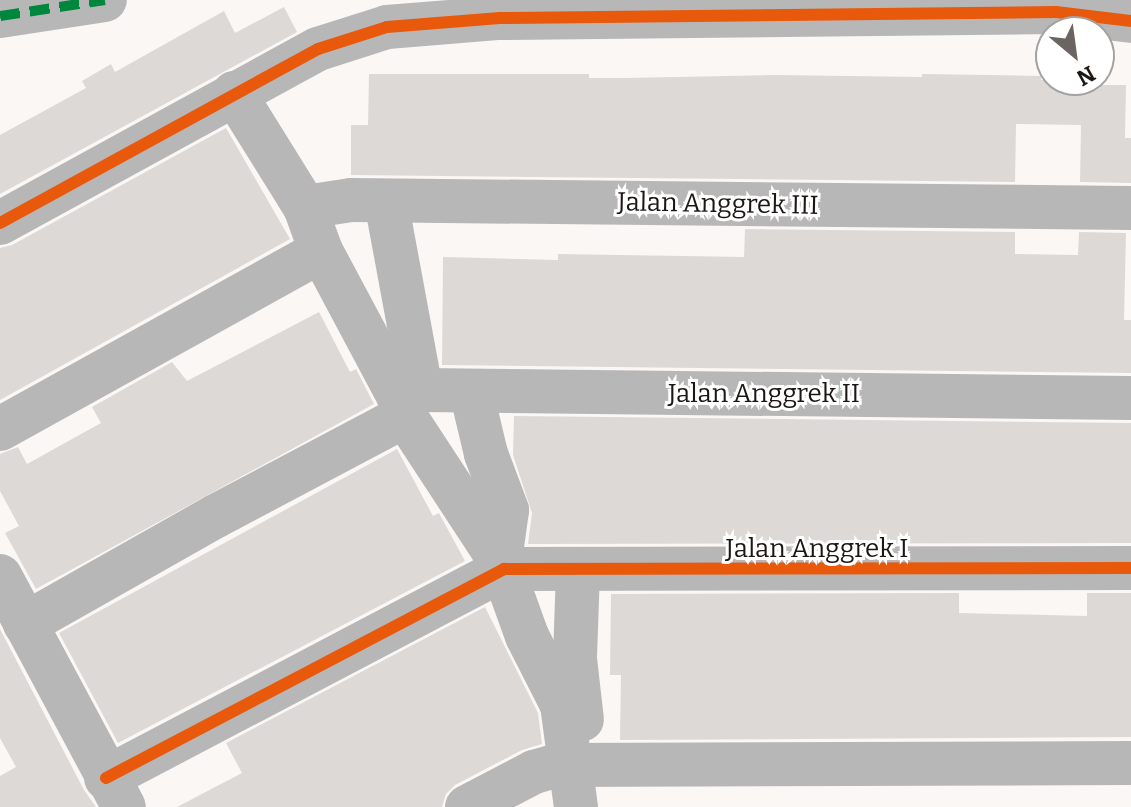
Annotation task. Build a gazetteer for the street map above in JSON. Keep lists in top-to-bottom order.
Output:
{
  "streets": {
    "street": ["Jalan Anggrek III", "Jalan Anggrek II", "Jalan Anggrek I"]
  },
  "north": "bottom right"
}
